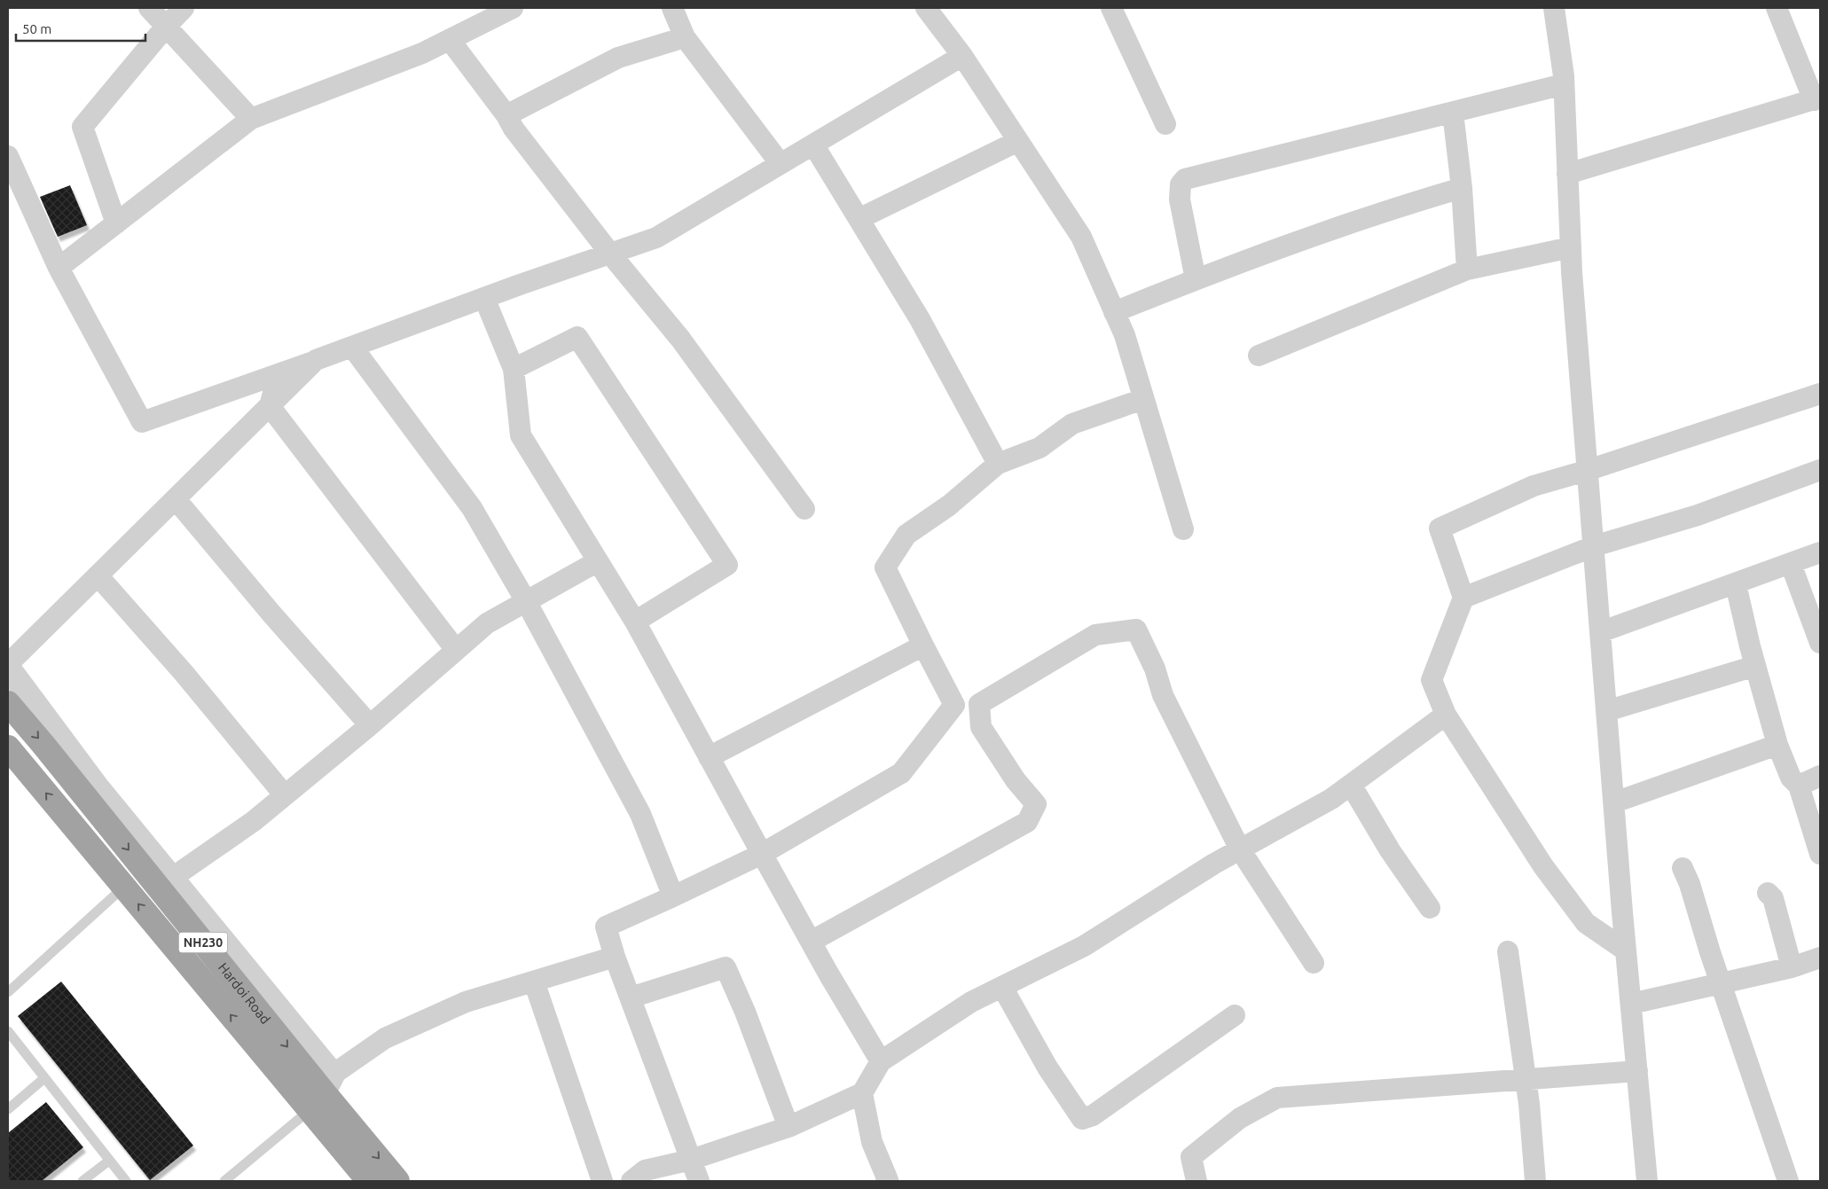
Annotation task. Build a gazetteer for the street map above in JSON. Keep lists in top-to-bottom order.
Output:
{
  "streets": {
    "highway": ["NH230", "Hardoi Road"]
  },
  "scale_bar": "50 m"
}
